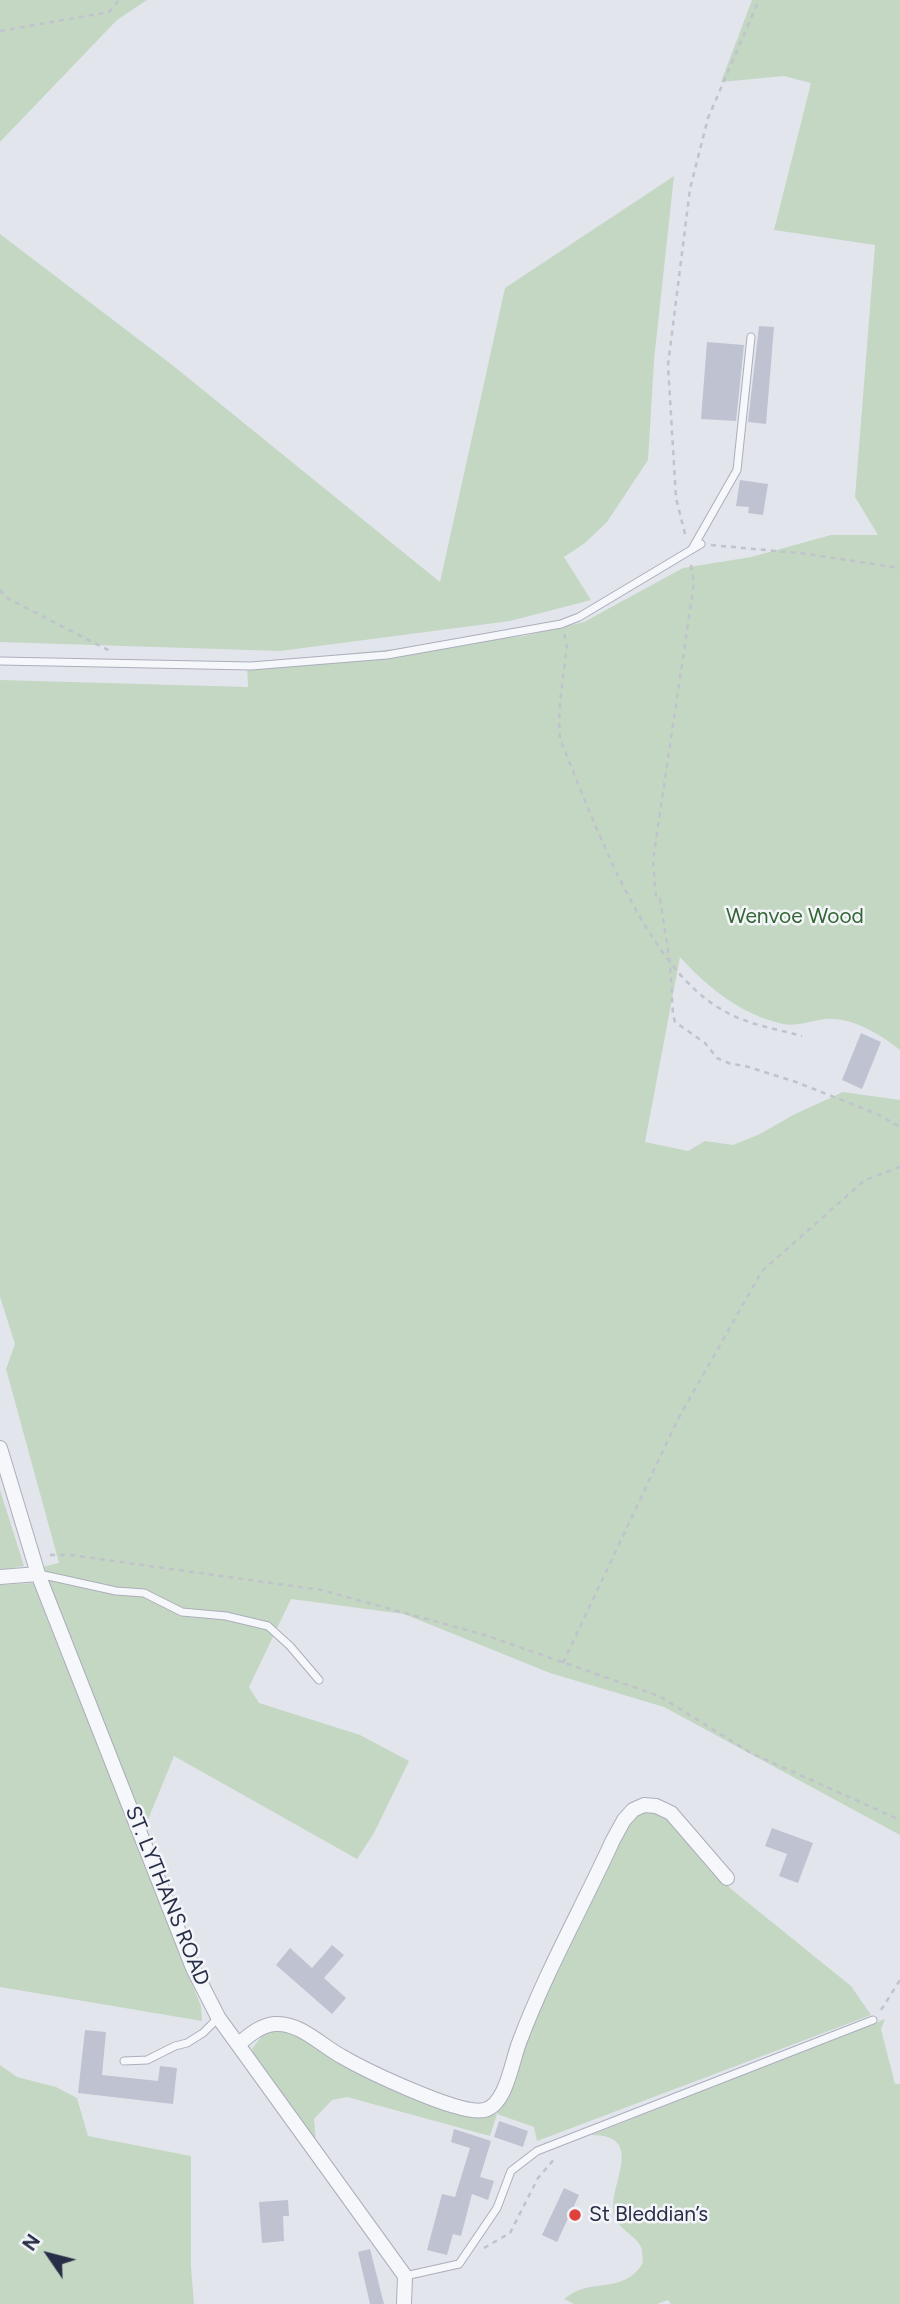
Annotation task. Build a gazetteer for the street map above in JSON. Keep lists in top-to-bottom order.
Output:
{
  "streets": {
    "street": ["ST. LYTHANS ROAD"]
  },
  "parks": ["Wenvoe Wood"],
  "places": ["St Bleddian’s"],
  "north": "top left"
}
